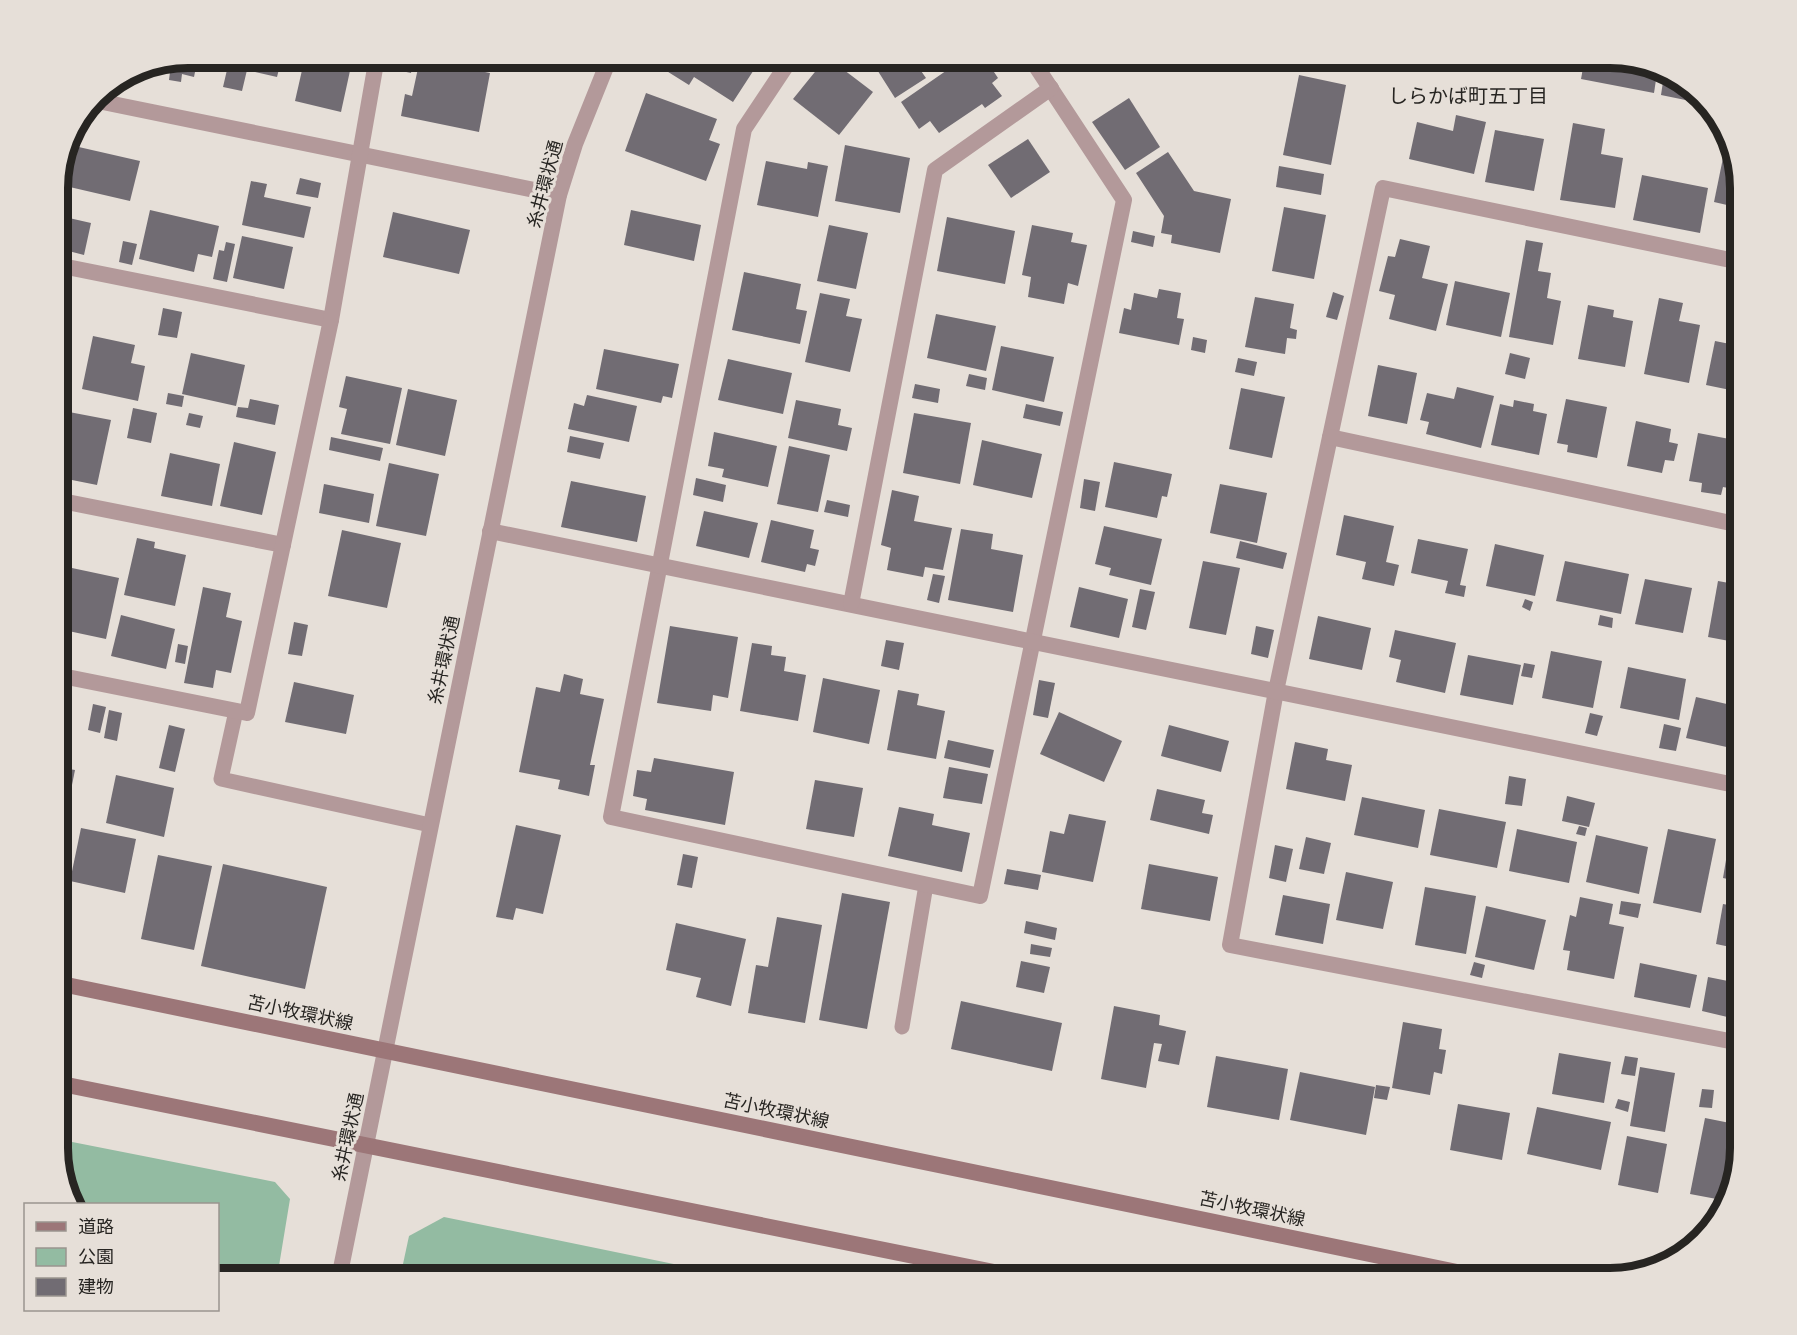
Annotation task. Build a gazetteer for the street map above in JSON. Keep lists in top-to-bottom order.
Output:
{
  "streets": {
    "main road": ["苫小牧環状線"],
    "street": ["糸井環状通"]
  },
  "crossings": [
    ["糸井環状通", "苫小牧環状線"]
  ],
  "districts": ["しらかば町五丁目"],
  "legend": ["道路", "公園", "建物"]
}
